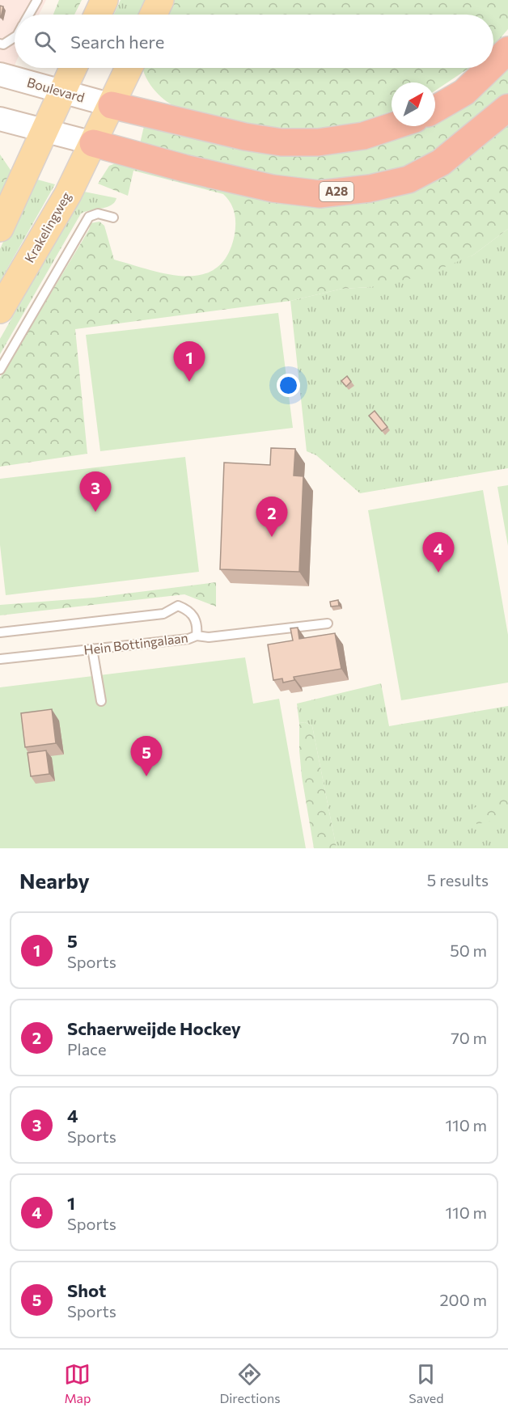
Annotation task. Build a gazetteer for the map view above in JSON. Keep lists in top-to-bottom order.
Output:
{
  "streets": {
    "highway": ["A28"],
    "main road": ["Boulevard", "Krakelingweg"],
    "lane": ["Hein Bottingalaan"]
  },
  "crossings": [
    ["Boulevard", "Krakelingweg"],
    ["A28", "Krakelingweg"]
  ],
  "north": "top right",
  "page": {
    "search": "Search here",
    "pins": [
      "1",
      "3",
      "2",
      "4",
      "5"
    ],
    "heading": ["Nearby", "5 results"],
    "list": [
      {
        "mark": "1",
        "name": "5",
        "note": "Sports",
        "value": "50 m"
      },
      {
        "mark": "2",
        "name": "Schaerweijde Hockey",
        "note": "Place",
        "value": "70 m"
      },
      {
        "mark": "3",
        "name": "4",
        "note": "Sports",
        "value": "110 m"
      },
      {
        "mark": "4",
        "name": "1",
        "note": "Sports",
        "value": "110 m"
      },
      {
        "mark": "5",
        "name": "Shot",
        "note": "Sports",
        "value": "200 m"
      }
    ],
    "nav": ["Map", "Directions", "Saved"]
  }
}
